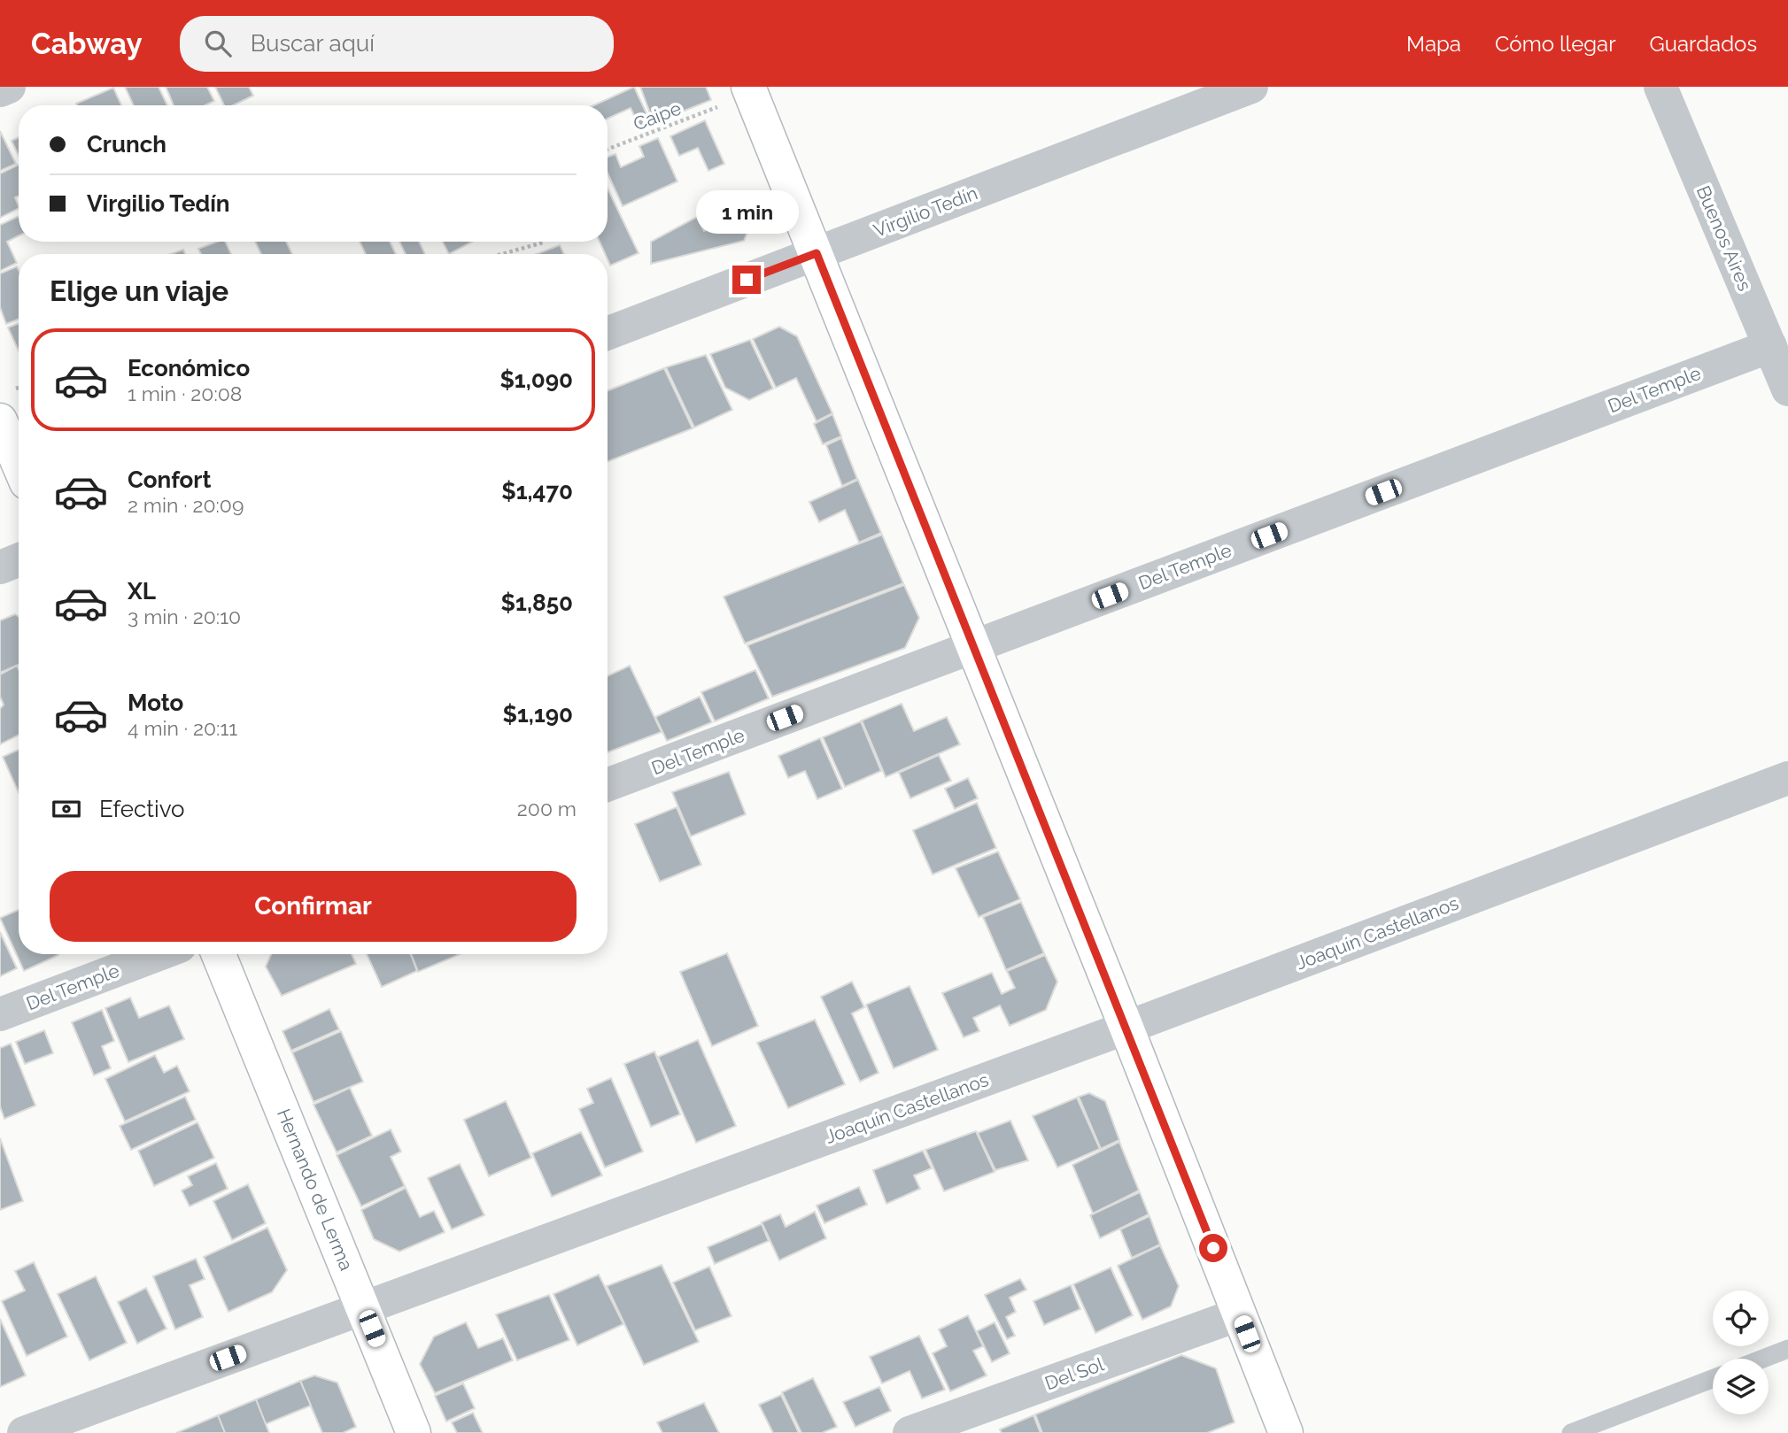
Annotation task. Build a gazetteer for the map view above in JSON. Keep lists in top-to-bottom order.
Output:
{
  "streets": {
    "main road": ["Hernando de Lerma"],
    "street": [
      "Virgilio Tedín",
      "Buenos Aires",
      "Del Temple",
      "Joaquín Castellanos",
      "Del Sol"
    ],
    "path": ["Caipe"]
  },
  "crossings": [
    ["Buenos Aires", "Del Temple"],
    ["Joaquín Castellanos", "Hernando de Lerma"]
  ],
  "page": {
    "header": "Cabway",
    "search": "Buscar aquí",
    "nav": ["Mapa", "Cómo llegar", "Guardados"],
    "banner": ["Crunch", "Virgilio Tedín"],
    "bubble": "1 min",
    "heading": "Elige un viaje",
    "list": [
      {
        "name": "Económico",
        "note": "1 min · 20:08",
        "value": "$1,090"
      },
      {
        "name": "Confort",
        "note": "2 min · 20:09",
        "value": "$1,470"
      },
      {
        "name": "XL",
        "note": "3 min · 20:10",
        "value": "$1,850"
      },
      {
        "name": "Moto",
        "note": "4 min · 20:11",
        "value": "$1,190"
      }
    ],
    "pay": ["Efectivo", "200 m"],
    "buttons": "Confirmar"
  }
}
